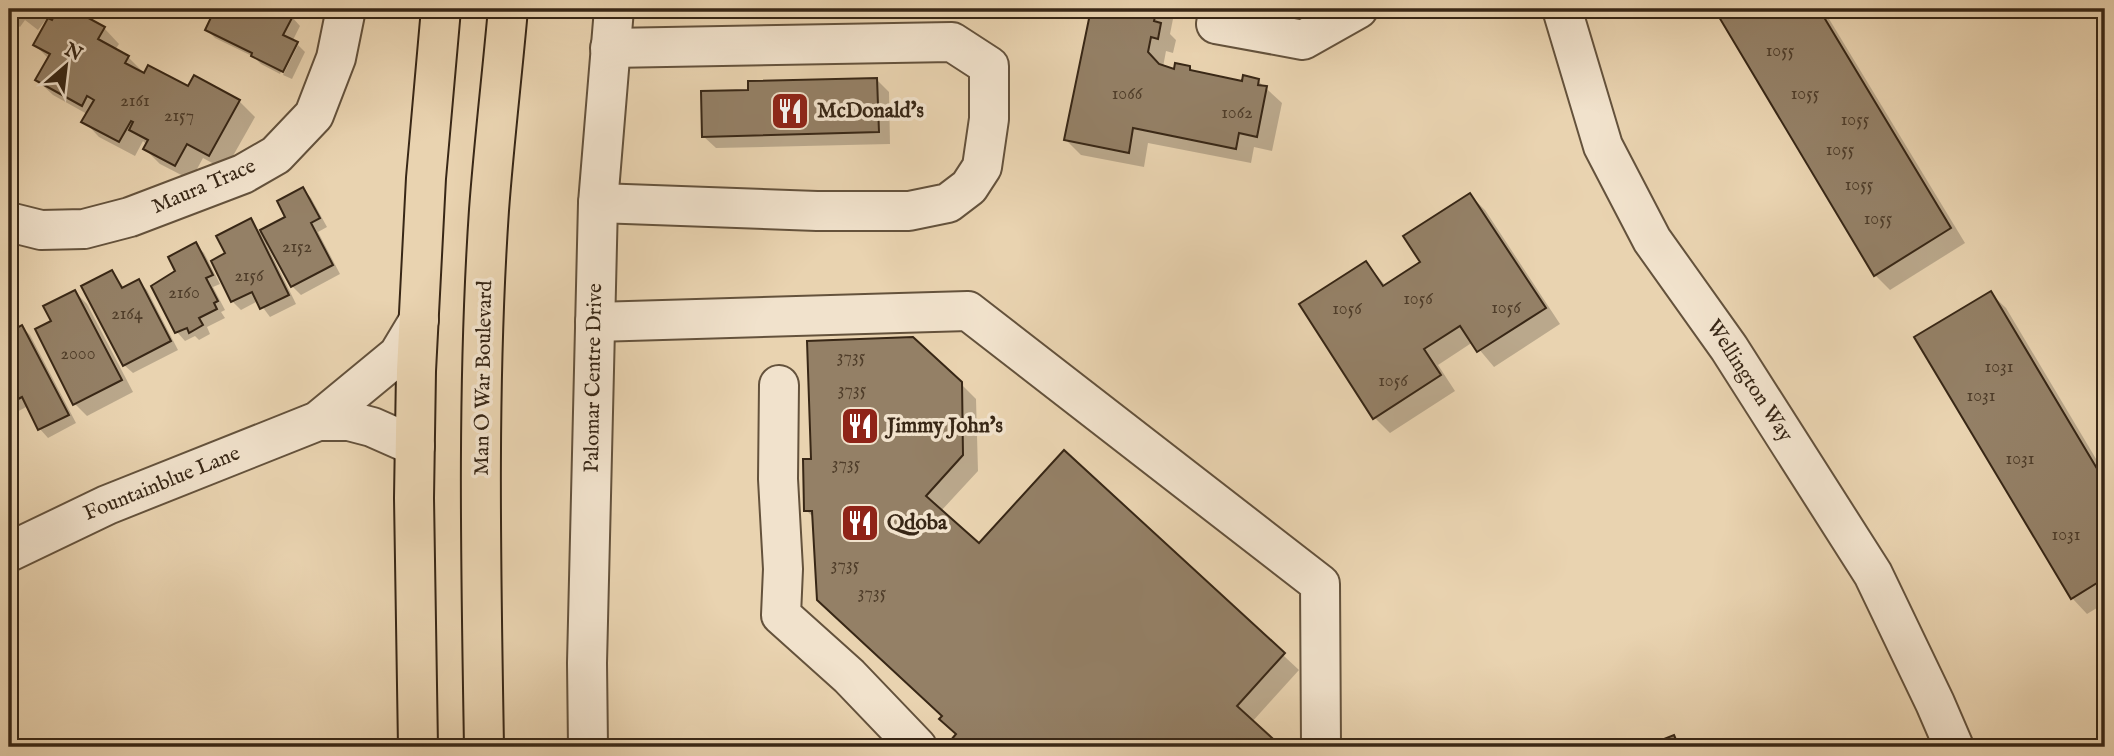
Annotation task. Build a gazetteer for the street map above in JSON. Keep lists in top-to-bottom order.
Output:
{
  "streets": {
    "main road": ["Man O War Boulevard"],
    "street": [
      "Maura Trace",
      "Palomar Centre Drive",
      "Wellington Way",
      "Fountainblue Lane"
    ]
  },
  "places": {
    "restaurant": ["McDonald's", "Jimmy John's", "Qdoba"]
  },
  "house_numbers": [
    "1055",
    "1066",
    "1055",
    "2161",
    "1062",
    "2157",
    "1055",
    "1055",
    "1055",
    "1055",
    "2152",
    "2156",
    "2160",
    "1056",
    "1056",
    "1056",
    "2164",
    "2000",
    "3735",
    "1031",
    "1056",
    "3735",
    "1031",
    "1031",
    "3735",
    "1031",
    "3735",
    "3735"
  ],
  "north": "top right"
}
